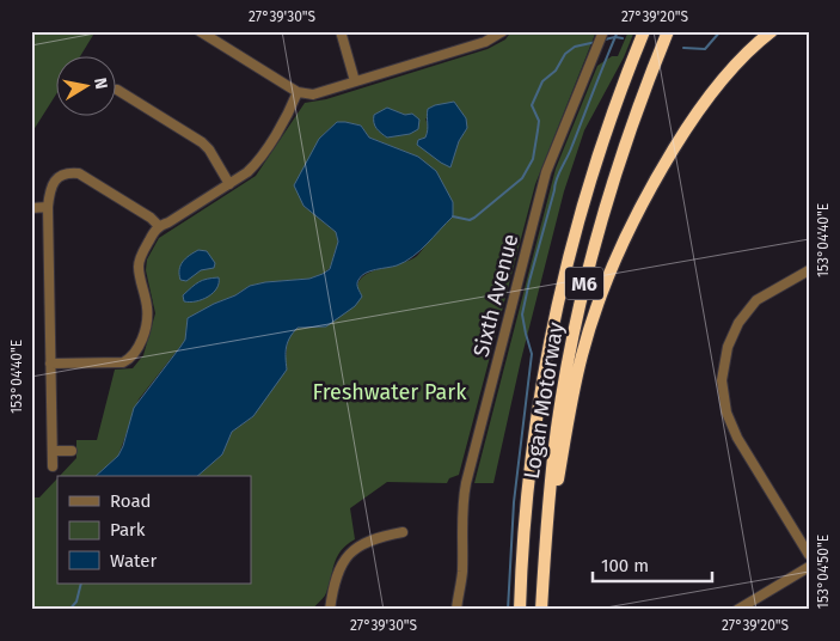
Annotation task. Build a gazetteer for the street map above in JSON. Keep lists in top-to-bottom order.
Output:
{
  "streets": {
    "highway": ["M6", "Logan Motorway"],
    "street": ["Sixth Avenue"]
  },
  "parks": ["Freshwater Park"],
  "legend": ["Road", "Park", "Water"],
  "scale_bar": "100 m",
  "north": "right",
  "coordinates": [
    "27°39'30\"S",
    "27°39'20\"S",
    "153°04'40\"E",
    "153°04'50\"E"
  ]
}
